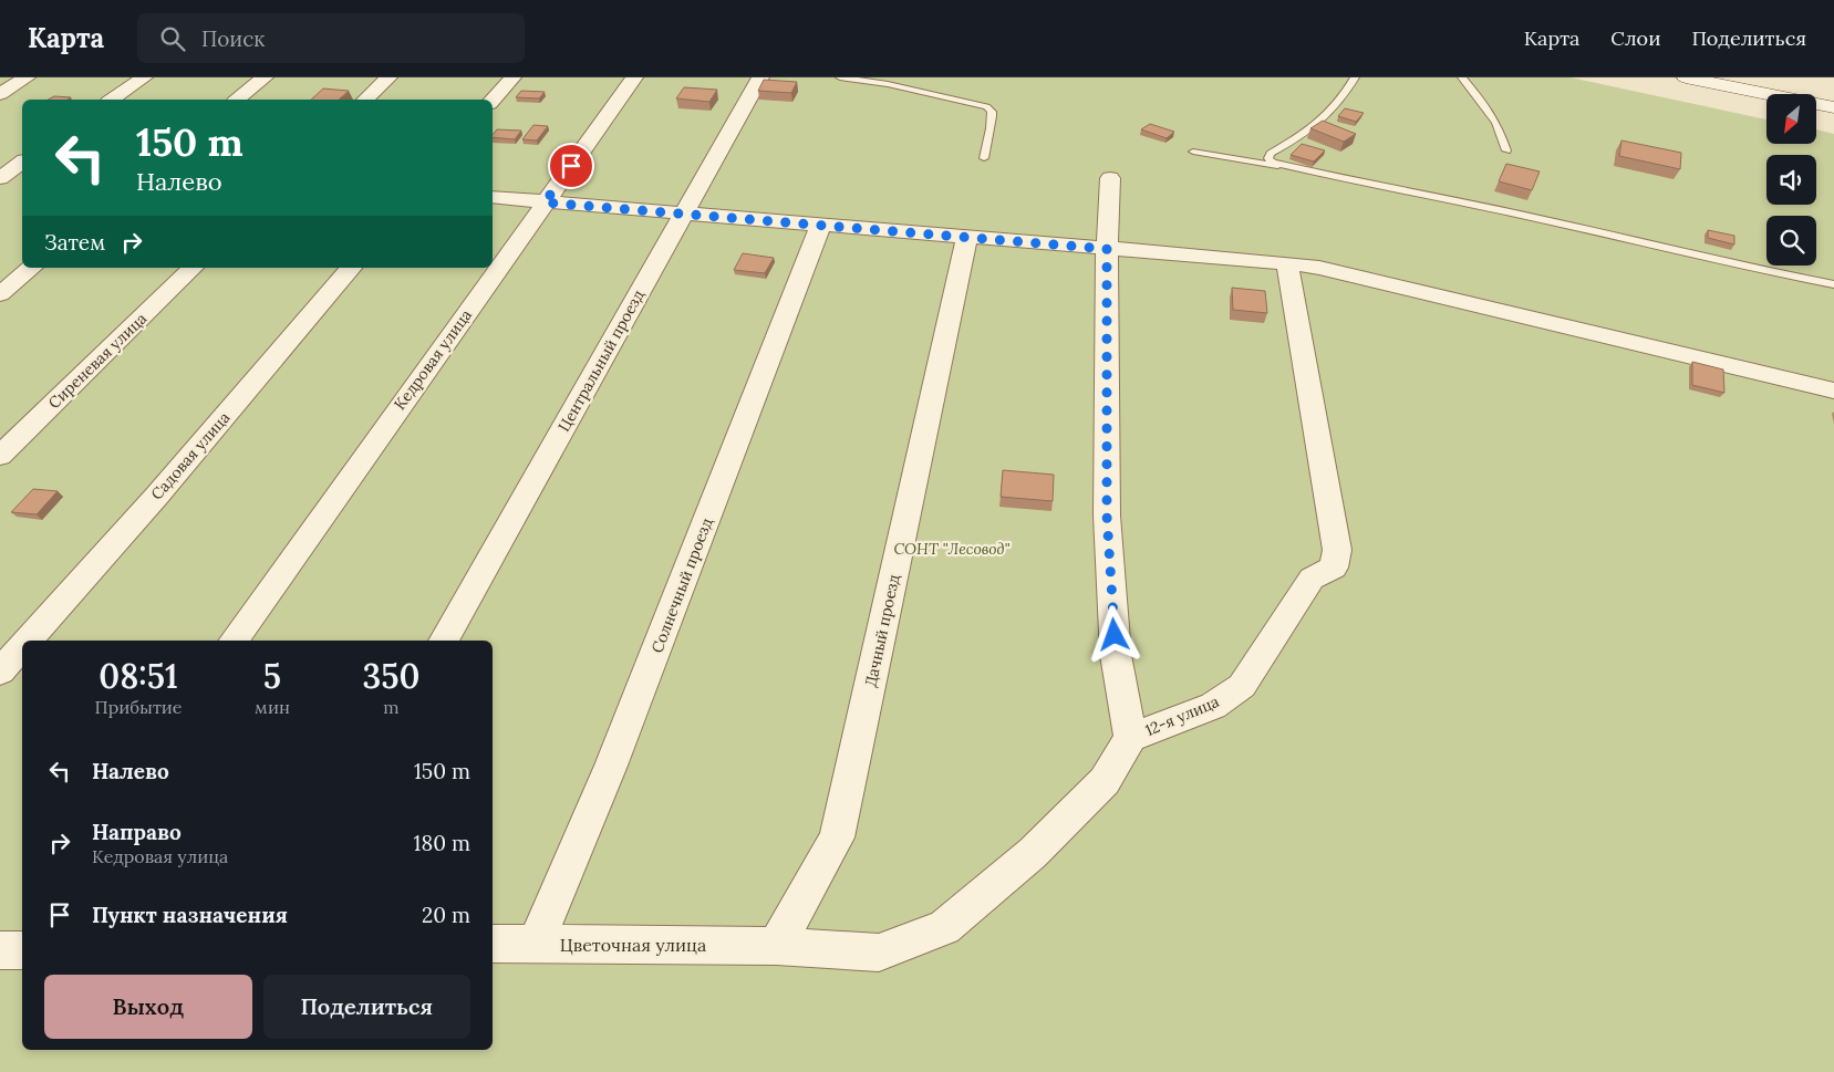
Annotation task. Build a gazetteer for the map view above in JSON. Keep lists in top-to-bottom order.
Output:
{
  "streets": {
    "street": [
      "Кедровая улица",
      "Сиреневая улица",
      "Центральный проезд",
      "Садовая улица",
      "Солнечный проезд",
      "Дачный проезд",
      "12-я улица",
      "Цветочная улица"
    ]
  },
  "crossings": [
    ["Солнечный проезд", "Цветочная улица"],
    ["Дачный проезд", "12-я улица"],
    ["Дачный проезд", "Цветочная улица"],
    ["12-я улица", "Цветочная улица"]
  ],
  "parks": ["СОНТ \"Лесовод\""],
  "north": "bottom left",
  "page": {
    "header": "Карта",
    "search": "Поиск",
    "nav": ["Карта", "Слои", "Поделиться"],
    "turn": ["150 m", "Налево"],
    "then": "Затем",
    "eta": [
      "08:51",
      "Прибытие",
      "5",
      "мин",
      "350",
      "m"
    ],
    "list": [
      {
        "name": "Налево",
        "value": "150 m"
      },
      {
        "name": "Направо",
        "note": "Кедровая улица",
        "value": "180 m"
      },
      {
        "name": "Пункт назначения",
        "value": "20 m"
      }
    ],
    "buttons": ["Выход", "Поделиться"]
  }
}
